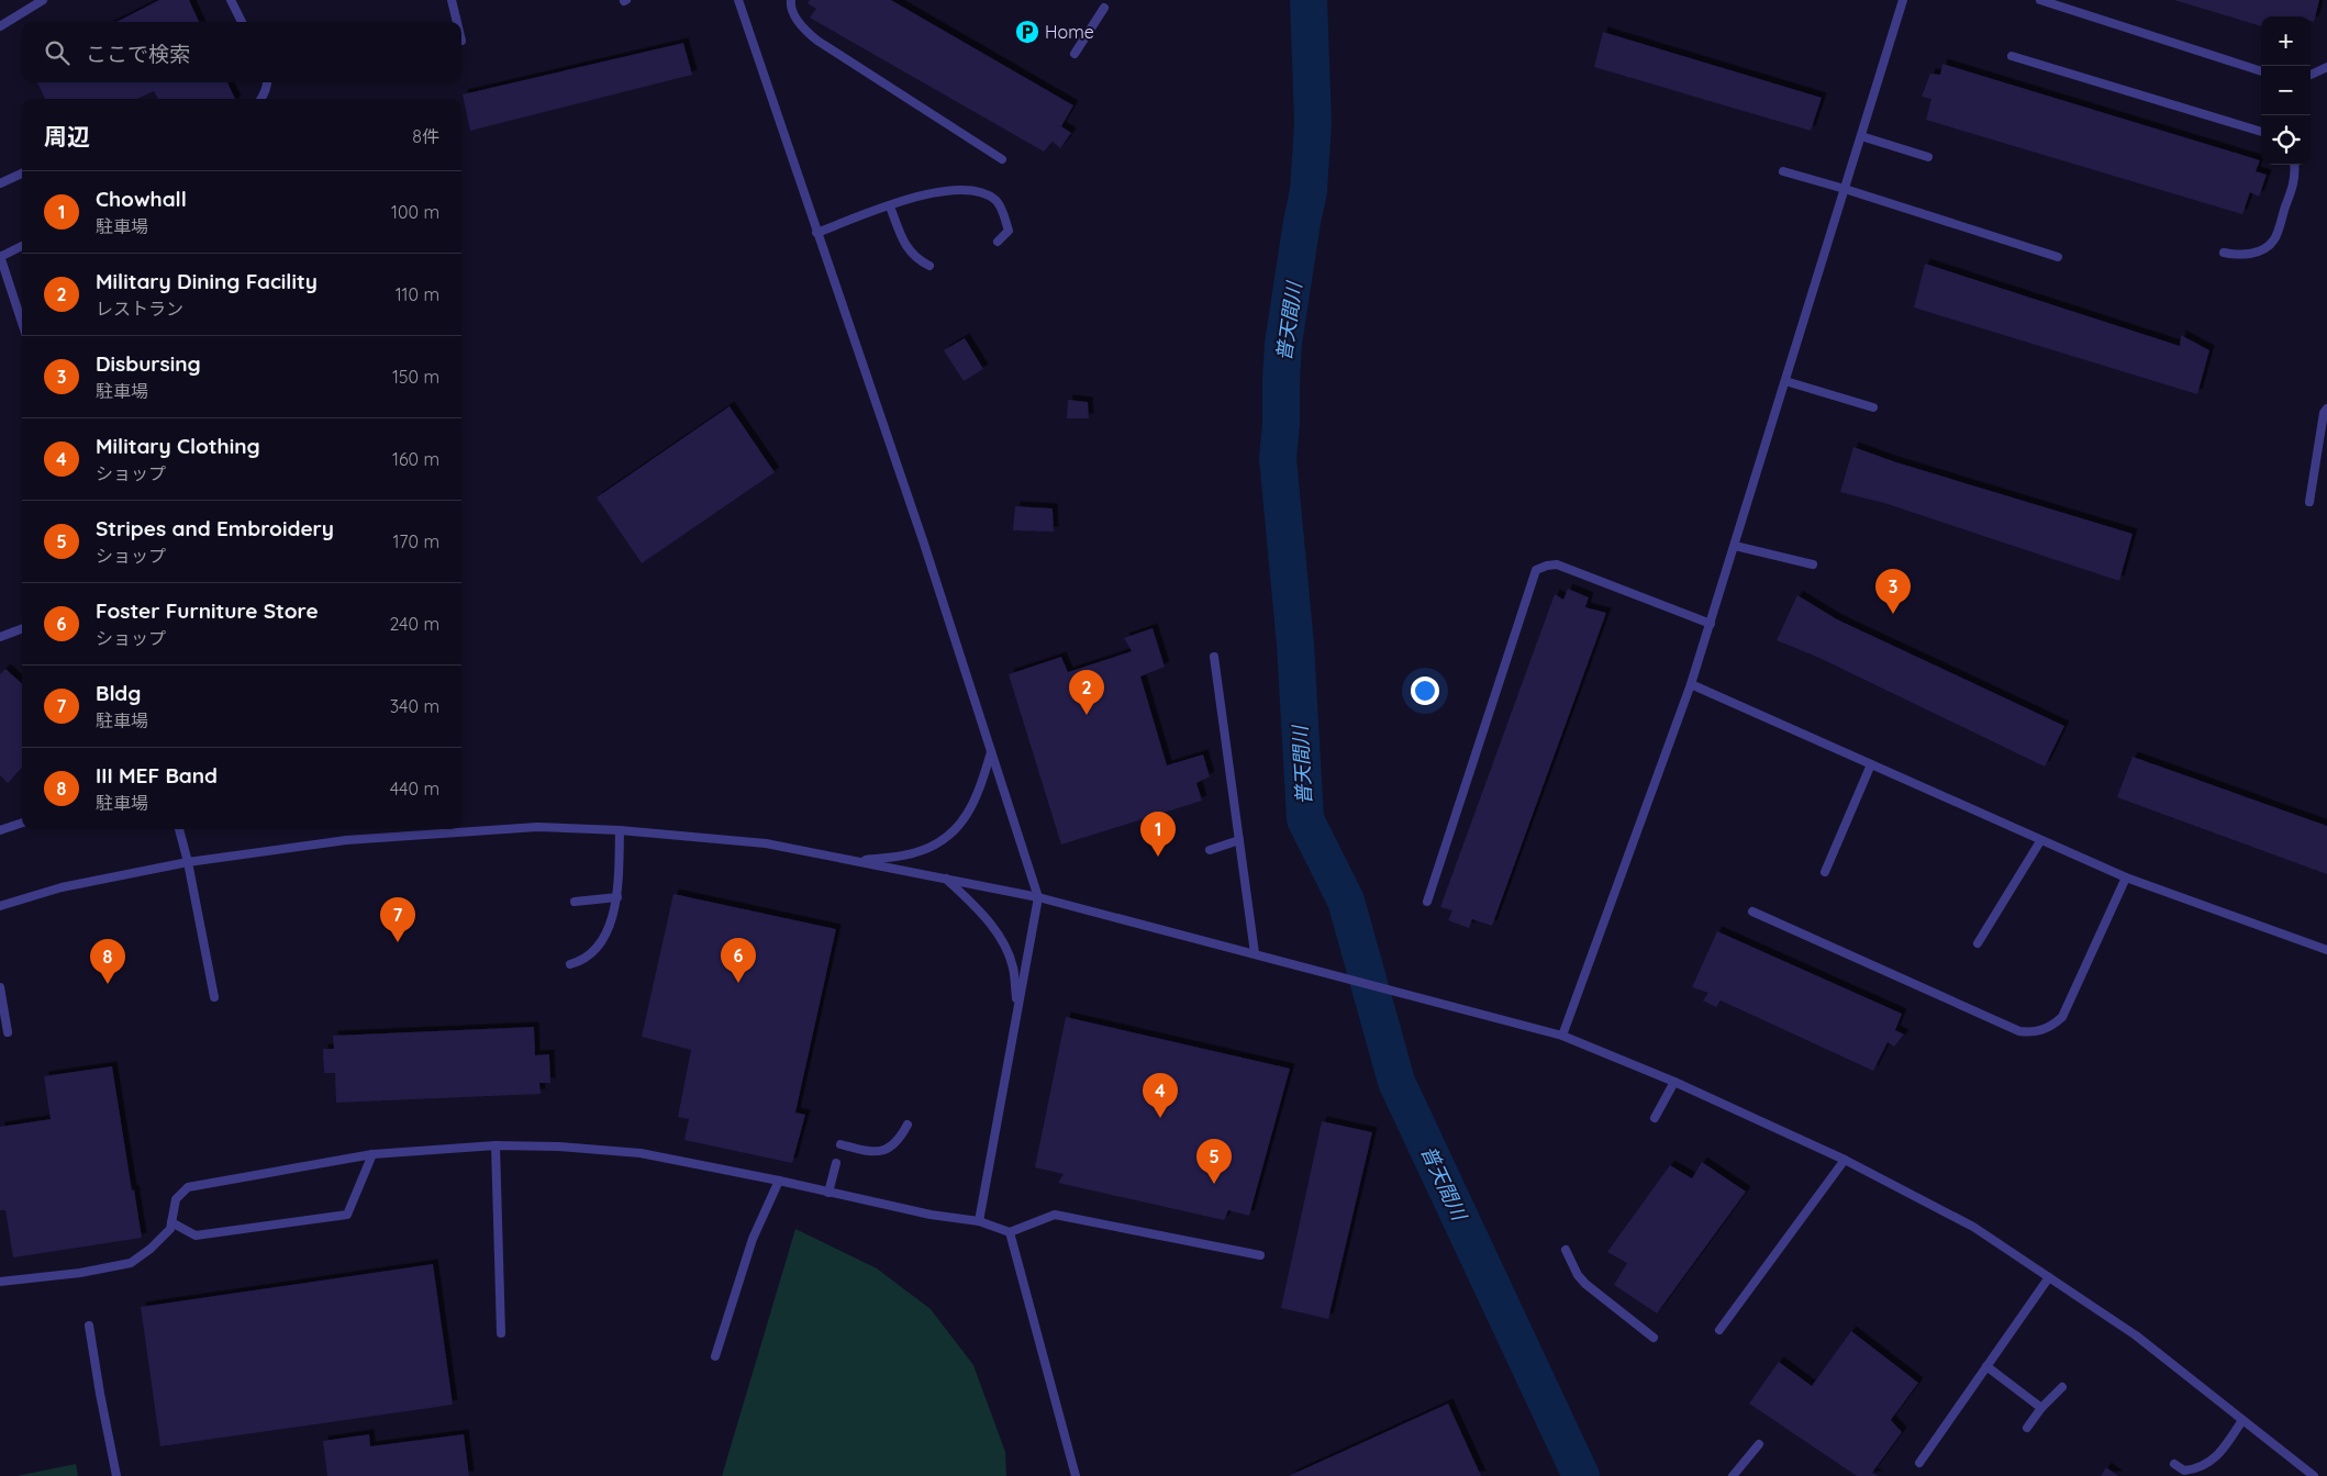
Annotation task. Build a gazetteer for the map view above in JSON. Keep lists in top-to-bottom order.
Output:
{
  "water": ["普天間川"],
  "places": {
    "parking": ["Home"]
  },
  "page": {
    "map_buttons": ["+", "−"],
    "search": "ここで検索",
    "heading": ["周辺", "8件"],
    "list": [
      {
        "mark": "1",
        "name": "Chowhall",
        "note": "駐車場",
        "value": "100 m"
      },
      {
        "mark": "2",
        "name": "Military Dining Facility",
        "note": "レストラン",
        "value": "110 m"
      },
      {
        "mark": "3",
        "name": "Disbursing",
        "note": "駐車場",
        "value": "150 m"
      },
      {
        "mark": "4",
        "name": "Military Clothing",
        "note": "ショップ",
        "value": "160 m"
      },
      {
        "mark": "5",
        "name": "Stripes and Embroidery",
        "note": "ショップ",
        "value": "170 m"
      },
      {
        "mark": "6",
        "name": "Foster Furniture Store",
        "note": "ショップ",
        "value": "240 m"
      },
      {
        "mark": "7",
        "name": "Bldg",
        "note": "駐車場",
        "value": "340 m"
      },
      {
        "mark": "8",
        "name": "III MEF Band",
        "note": "駐車場",
        "value": "440 m"
      }
    ],
    "pins": [
      "3",
      "2",
      "1",
      "7",
      "6",
      "8",
      "4",
      "5"
    ]
  }
}
